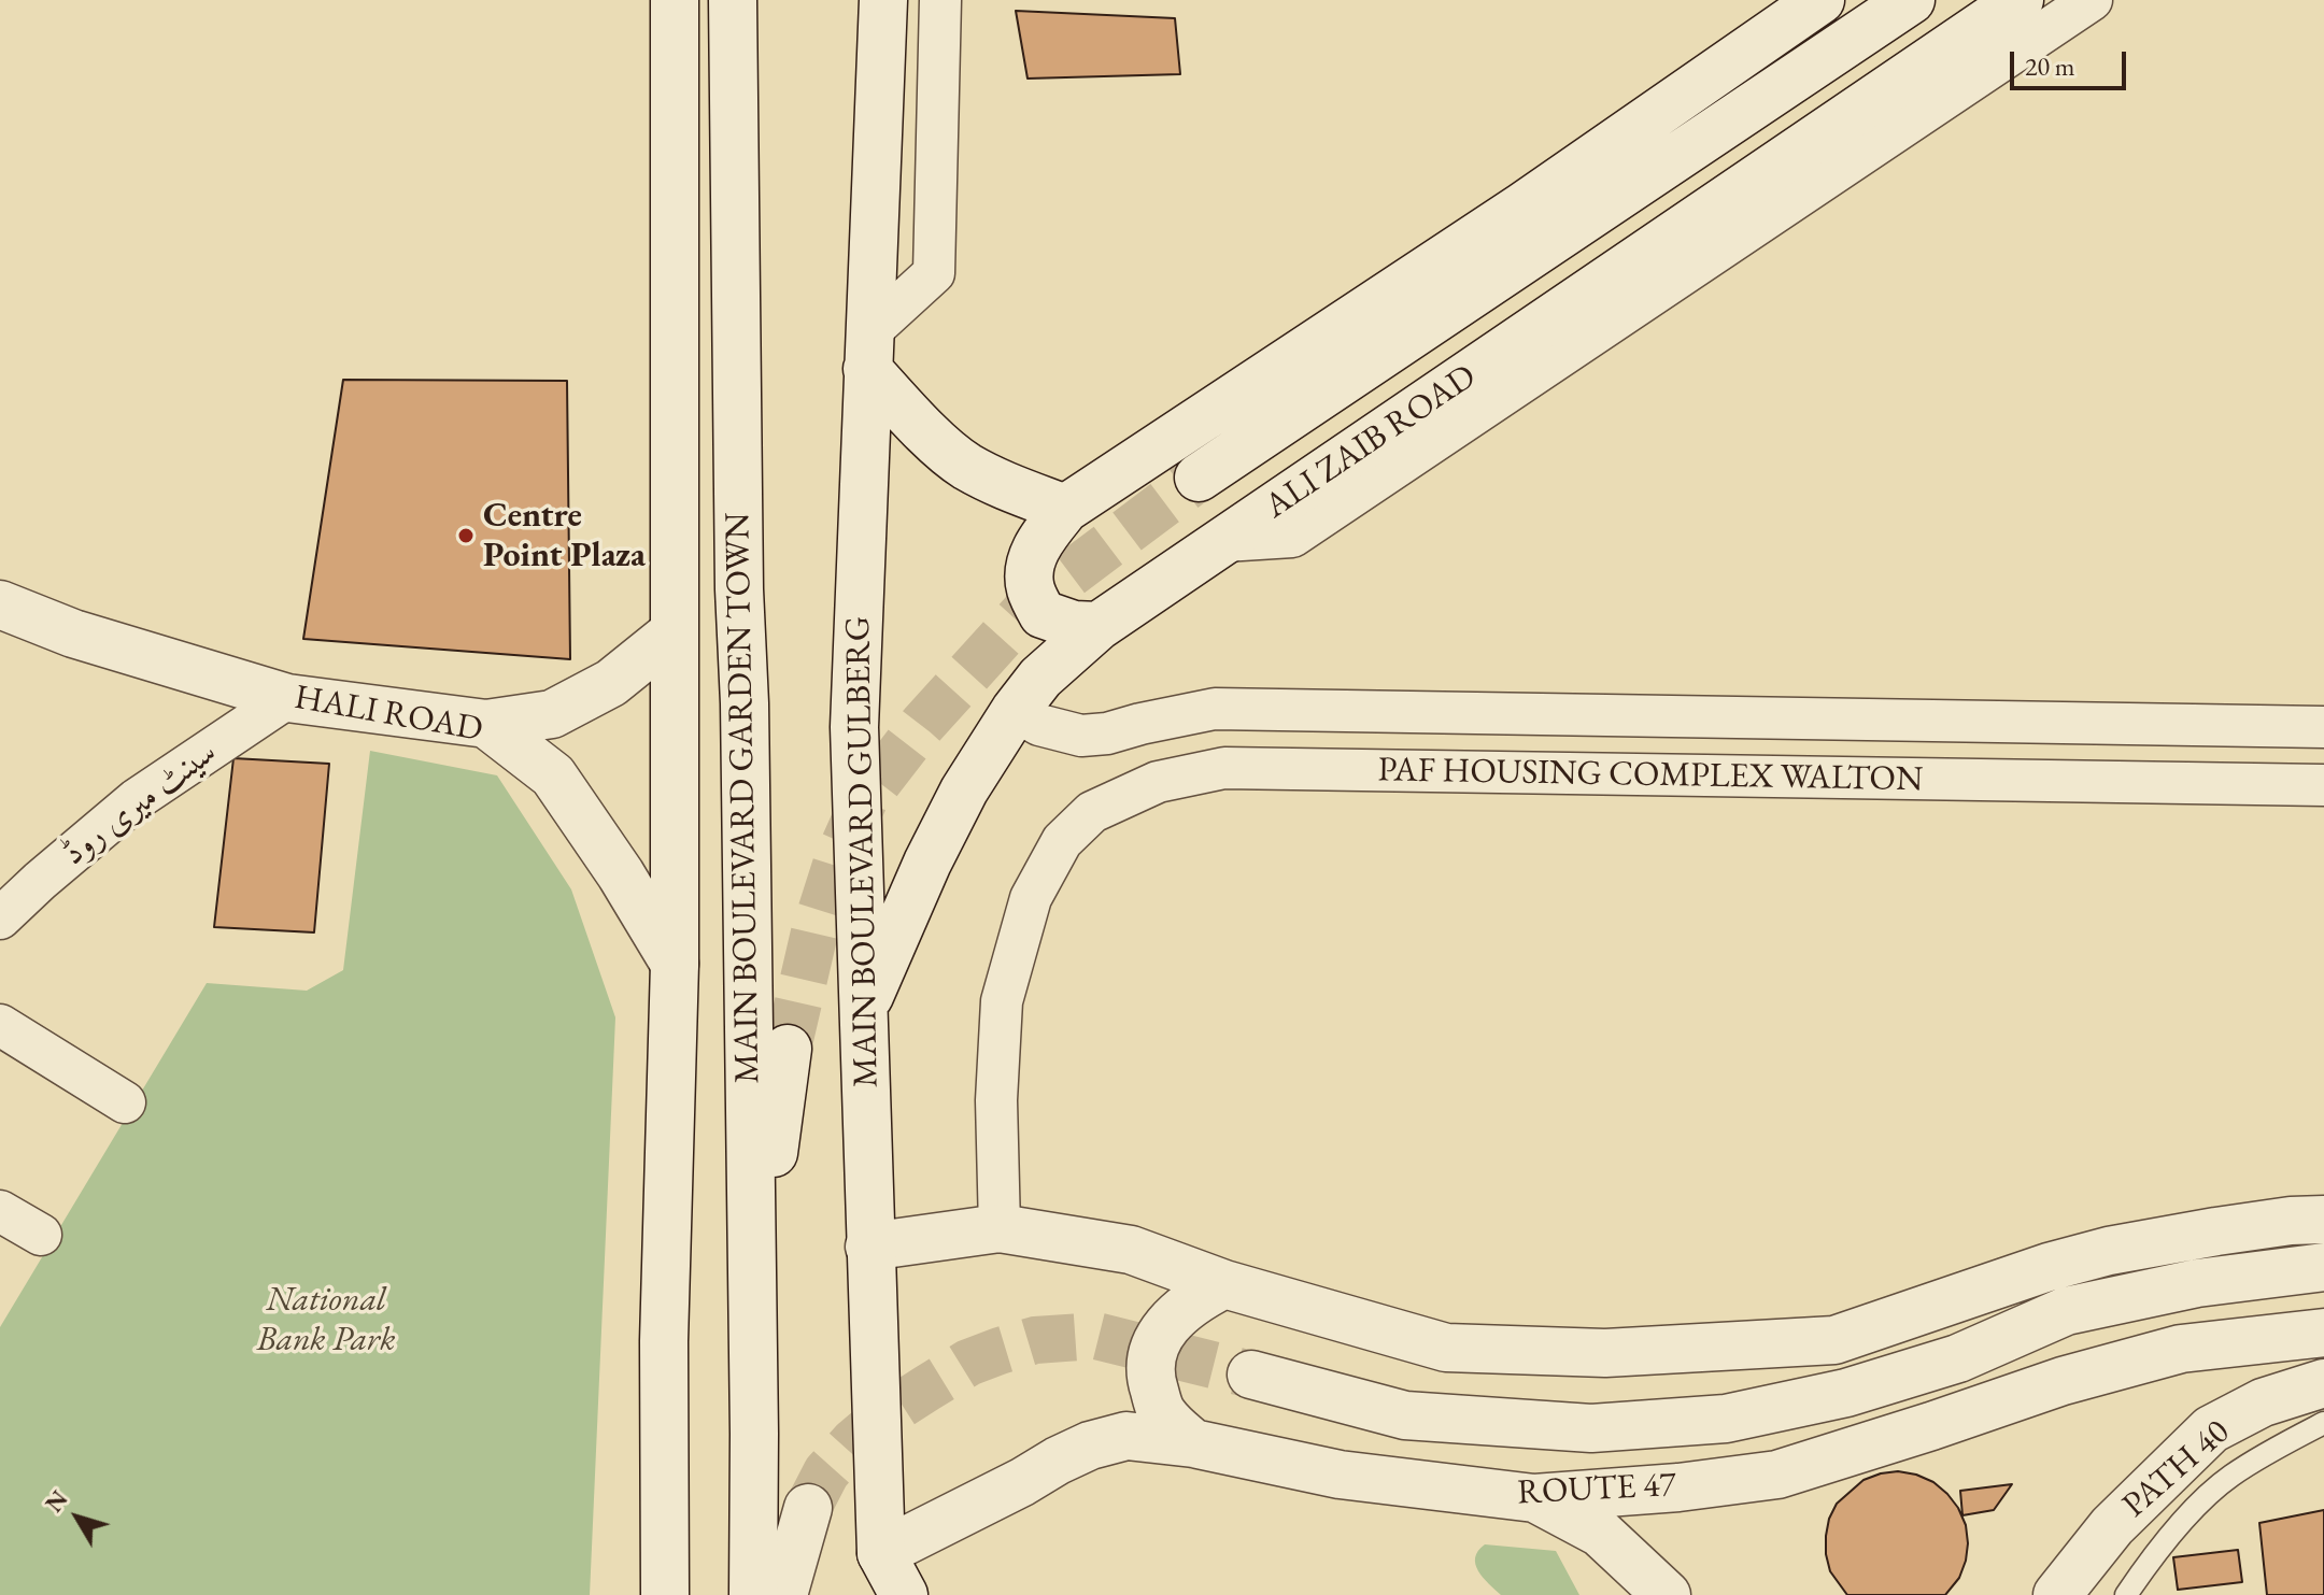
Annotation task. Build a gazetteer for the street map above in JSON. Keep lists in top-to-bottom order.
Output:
{
  "streets": {
    "main road": [
      "ALI ZAIB ROAD",
      "HALI ROAD",
      "MAIN BOULEVARD GARDEN TOWN",
      "MAIN BOULEVARD GULBERG",
      "PATH 40",
      "ROUTE 47"
    ],
    "street": ["PAF HOUSING COMPLEX WALTON", "سینٹ میری روڈ"]
  },
  "crossings": [
    ["ALI ZAIB ROAD", "PAF HOUSING COMPLEX WALTON"],
    ["ALI ZAIB ROAD", "MAIN BOULEVARD GULBERG"],
    ["HALI ROAD", "سینٹ میری روڈ"],
    ["MAIN BOULEVARD GULBERG", "ROUTE 47"]
  ],
  "parks": ["National Bank Park"],
  "places": ["Centre Point Plaza"],
  "scale_bar": "20 m",
  "north": "top left"
}
